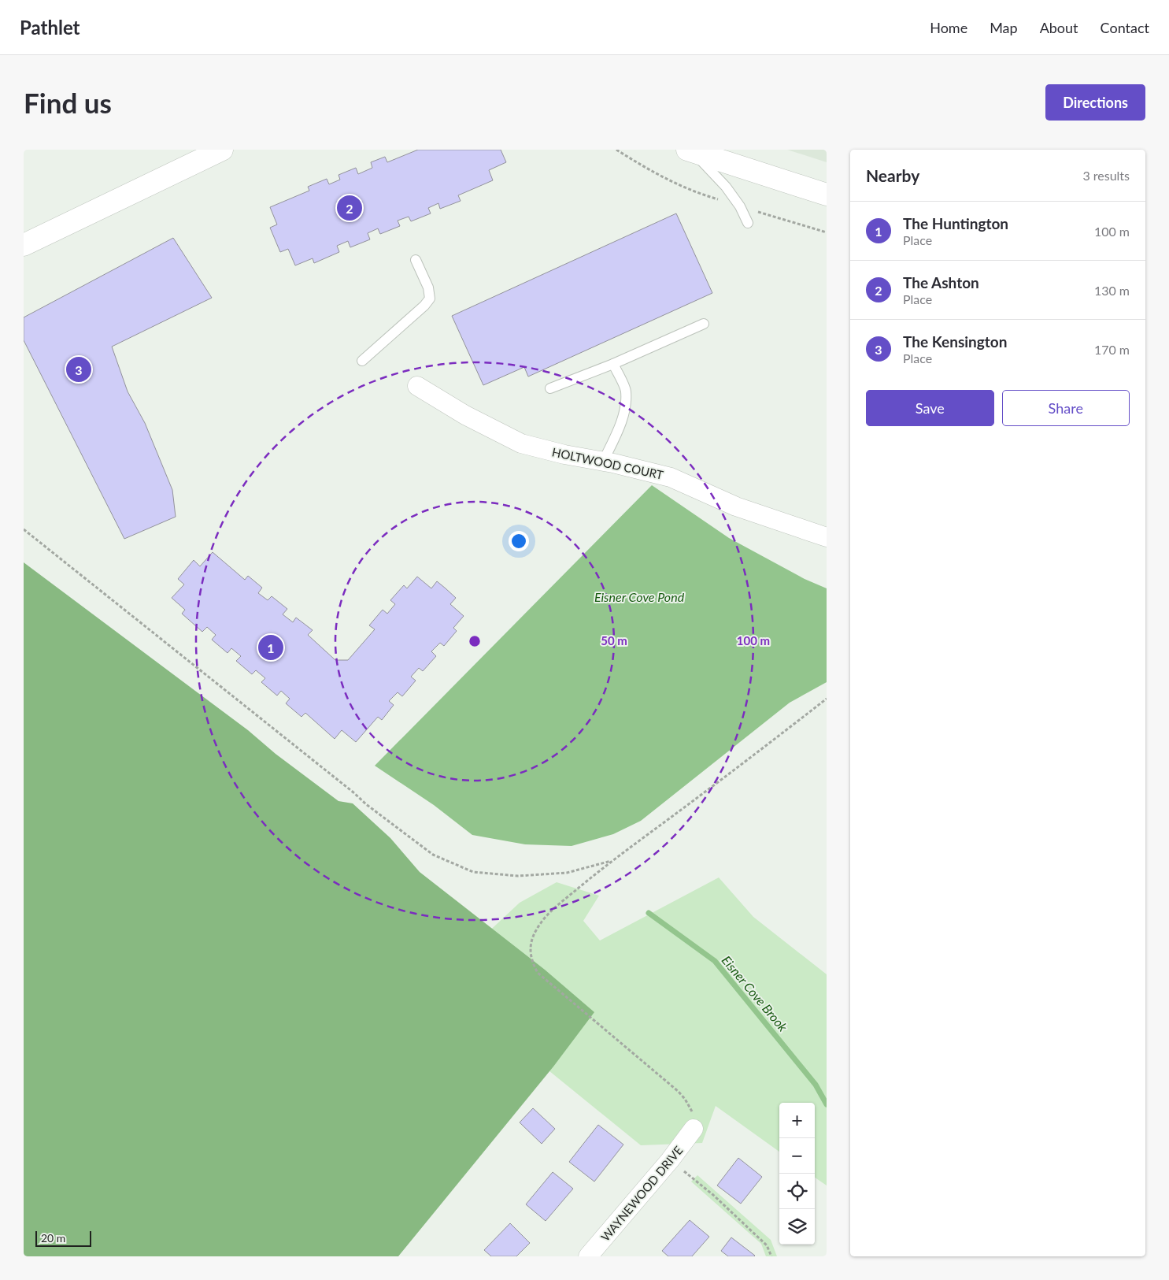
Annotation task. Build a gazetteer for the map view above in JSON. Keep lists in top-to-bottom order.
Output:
{
  "streets": {
    "street": ["HOLTWOOD COURT", "WAYNEWOOD DRIVE"]
  },
  "water": ["Eisner Cove Pond", "Eisner Cove Brook"],
  "scale_bar": "20 m",
  "page": {
    "header": "Pathlet",
    "nav": [
      "Home",
      "Map",
      "About",
      "Contact"
    ],
    "buttons": [
      "Directions",
      ["Save", "Share"]
    ],
    "title": "Find us",
    "heading": ["Nearby", "3 results"],
    "pins": ["2", "3", "1"],
    "list": [
      {
        "mark": "1",
        "name": "The Huntington",
        "note": "Place",
        "value": "100 m"
      },
      {
        "mark": "2",
        "name": "The Ashton",
        "note": "Place",
        "value": "130 m"
      },
      {
        "mark": "3",
        "name": "The Kensington",
        "note": "Place",
        "value": "170 m"
      }
    ],
    "map_buttons": ["+", "−"],
    "scale": "20 m"
  },
  "rings": ["50 m", "100 m"]
}
